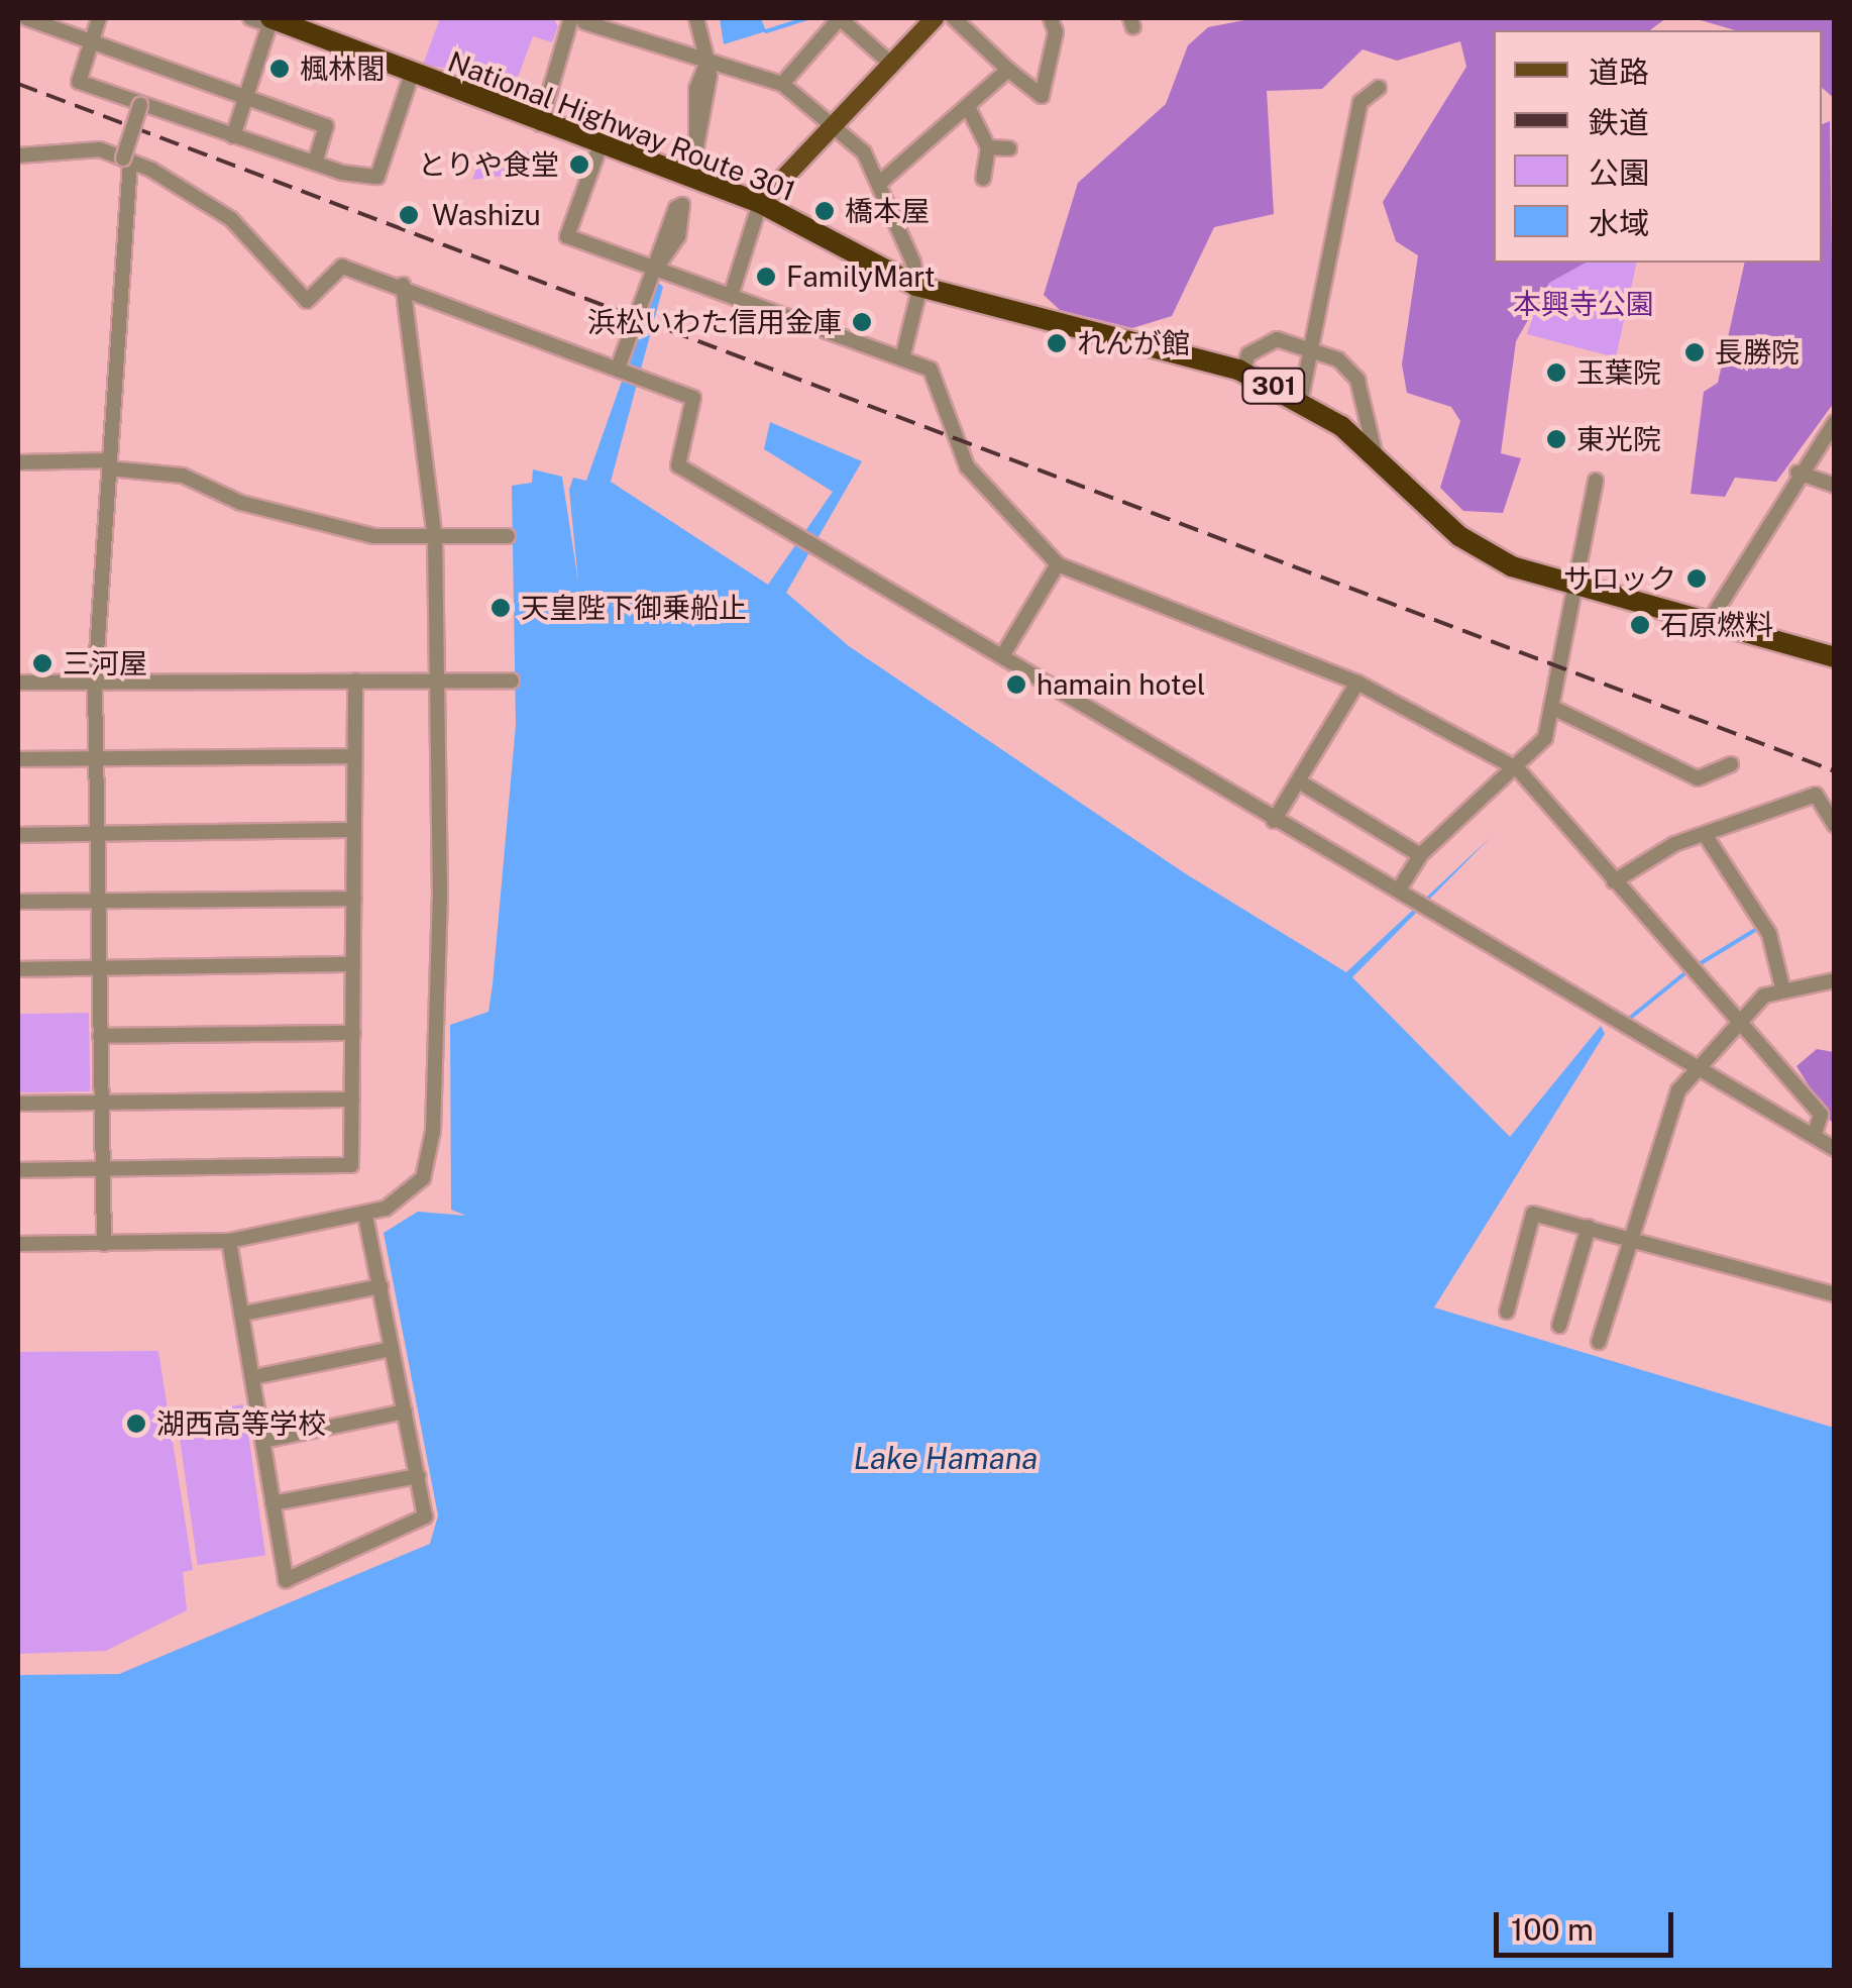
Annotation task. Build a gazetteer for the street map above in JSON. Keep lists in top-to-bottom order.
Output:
{
  "streets": {
    "highway": ["National Highway Route 301", "301"]
  },
  "water": ["Lake Hamana"],
  "parks": ["本興寺公園"],
  "places": [
    "楓林閣",
    "とりや食堂",
    "橋本屋",
    "Washizu",
    "FamilyMart",
    "浜松いわた信用金庫",
    "れんが館",
    "長勝院",
    "玉葉院",
    "東光院",
    "サロック",
    "天皇陛下御乗船止",
    "石原燃料",
    "三河屋",
    "hamain hotel",
    "湖西高等学校"
  ],
  "legend": [
    "道路",
    "鉄道",
    "公園",
    "水域"
  ],
  "scale_bar": "100 m"
}
